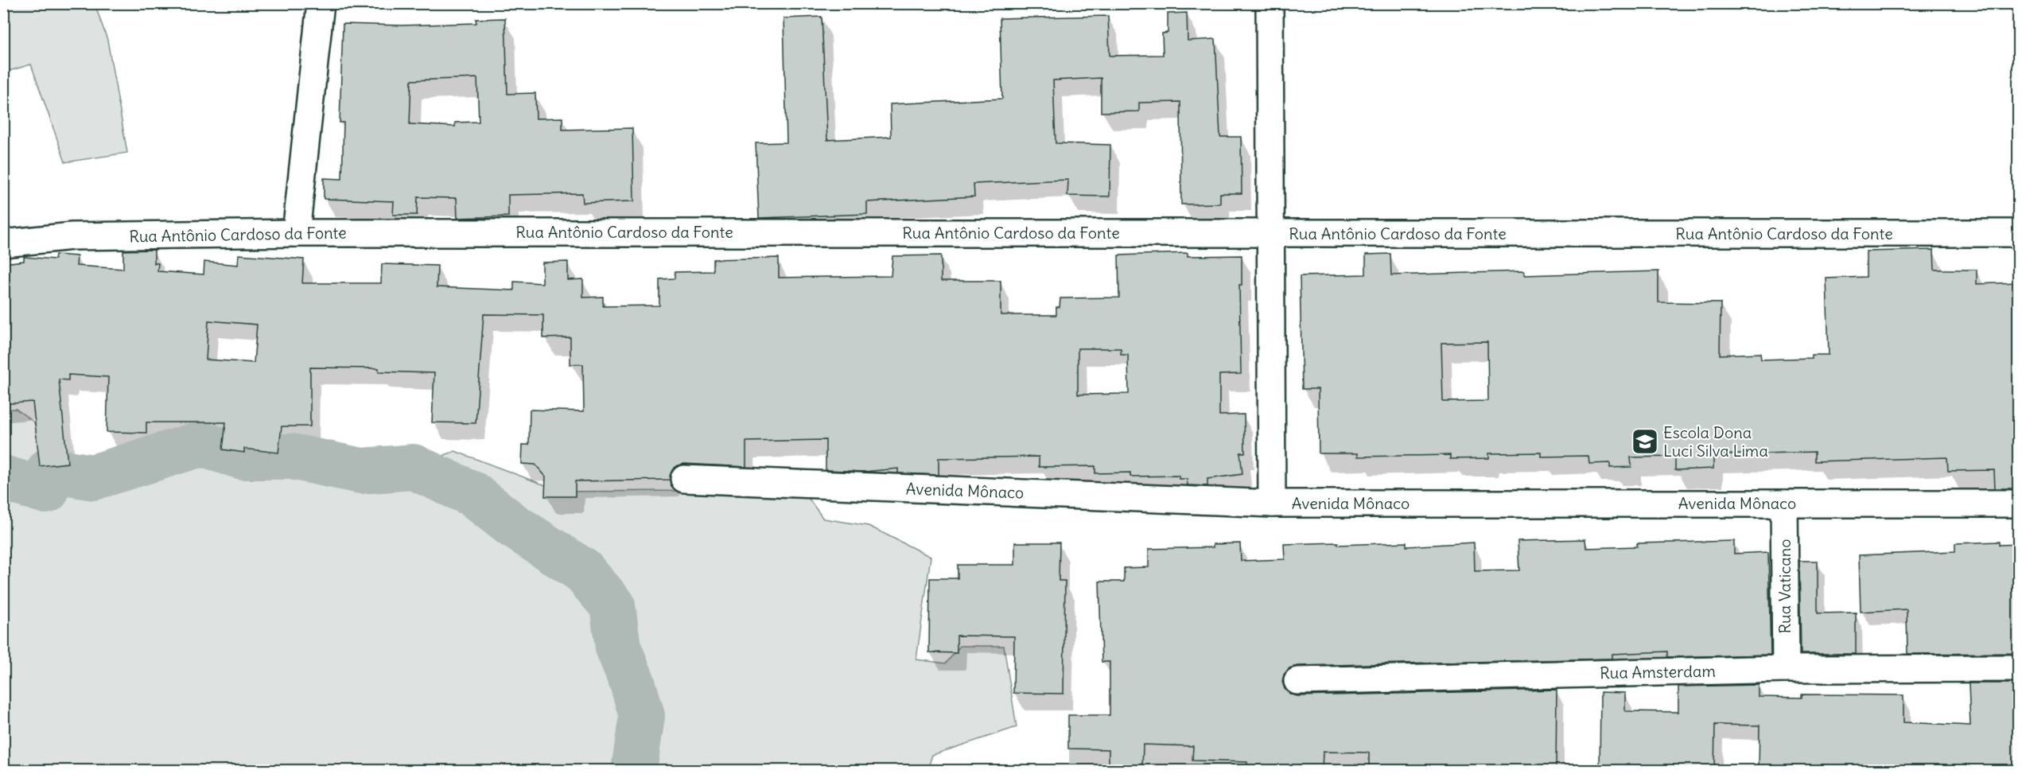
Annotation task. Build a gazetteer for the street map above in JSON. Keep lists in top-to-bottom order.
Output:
{
  "streets": {
    "street": [
      "Rua Antônio Cardoso da Fonte",
      "Avenida Mônaco",
      "Rua Vaticano",
      "Rua Amsterdam"
    ]
  },
  "crossings": [
    ["Avenida Mônaco", "Rua Vaticano"],
    ["Rua Vaticano", "Rua Amsterdam"]
  ],
  "places": {
    "school or university": ["Escola Dona Luci Silva Lima"]
  }
}
